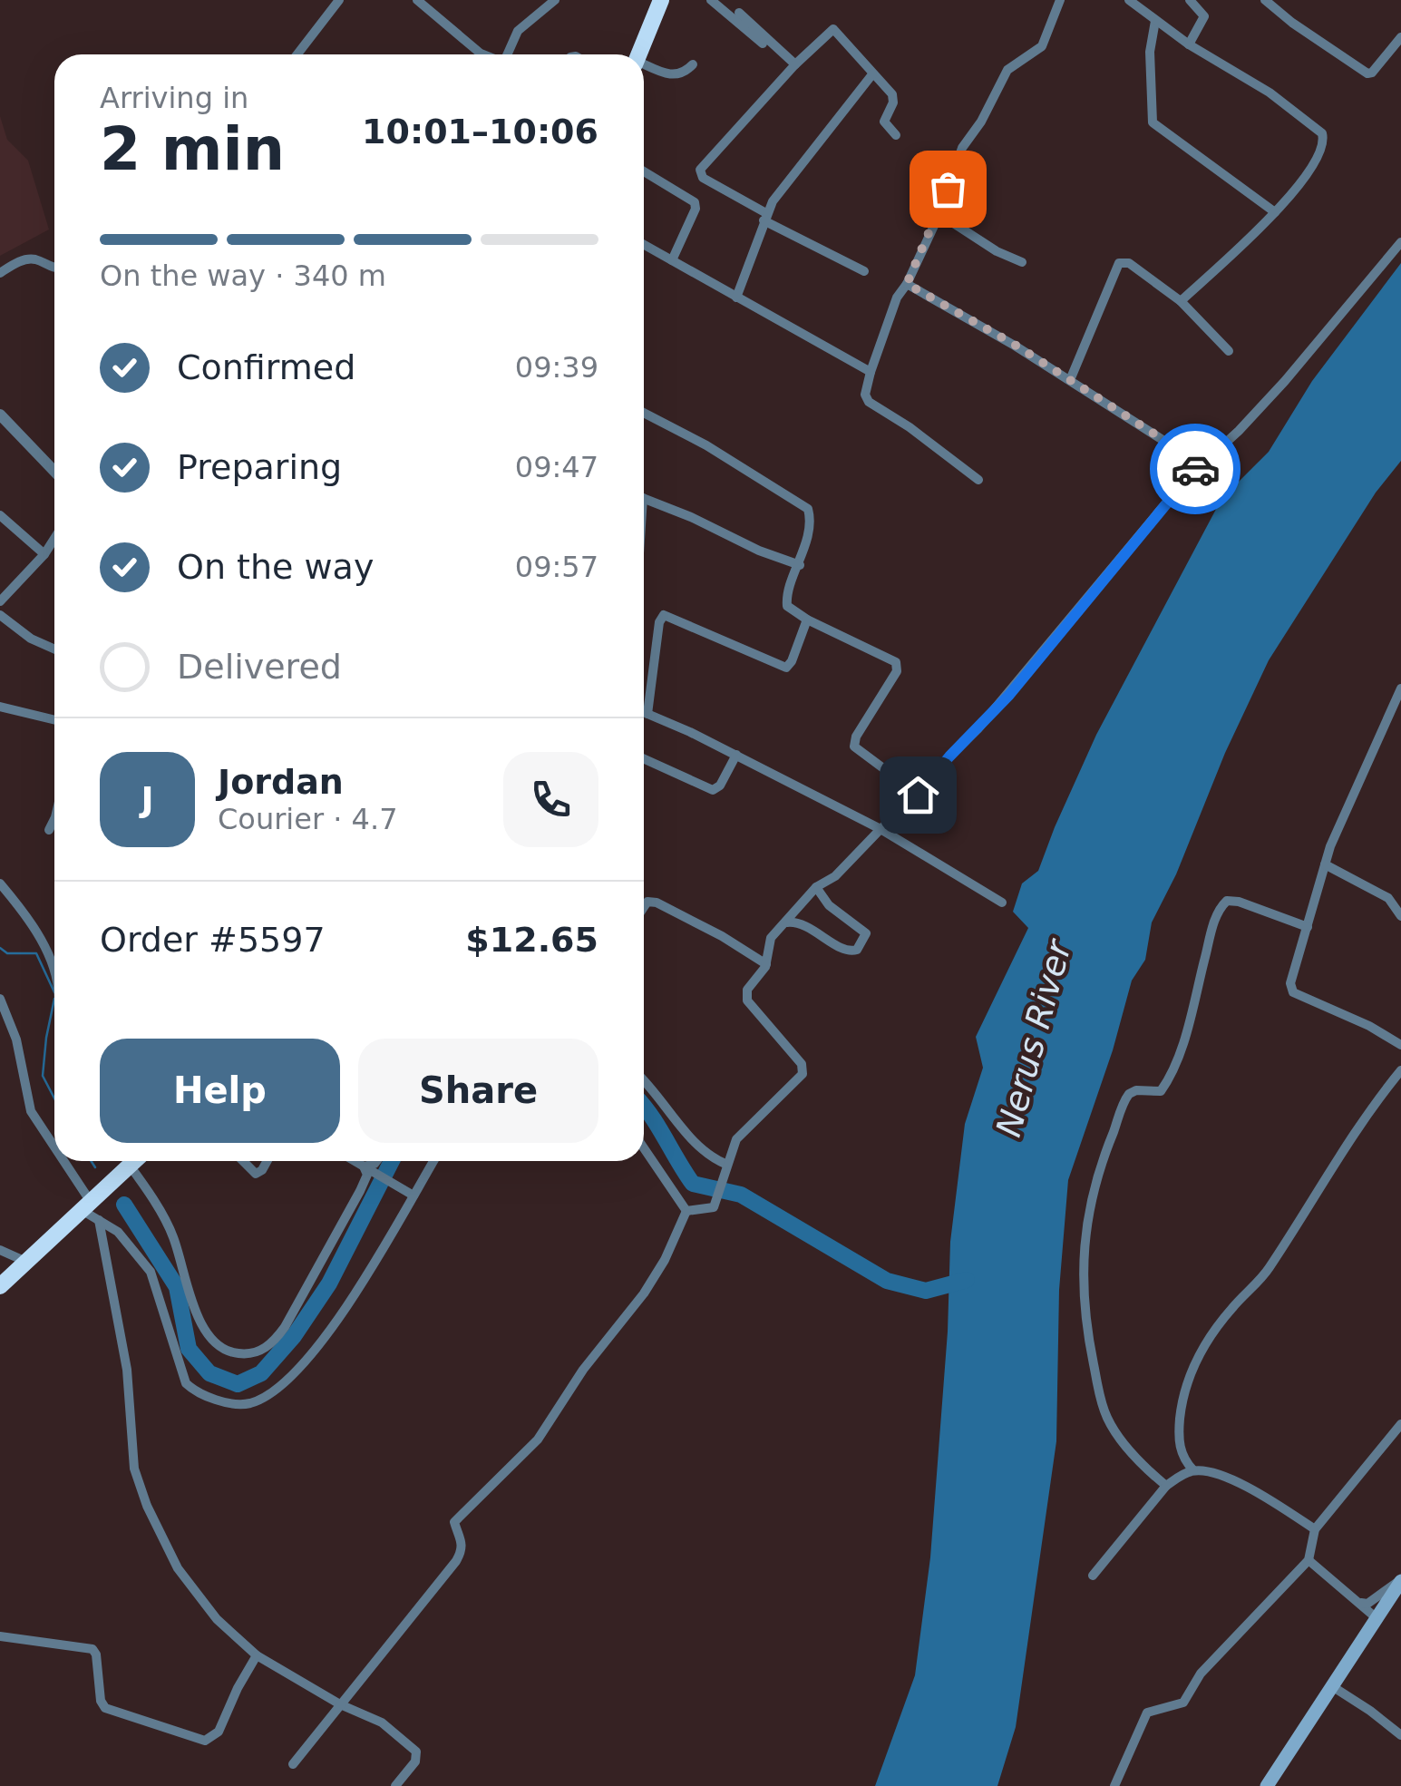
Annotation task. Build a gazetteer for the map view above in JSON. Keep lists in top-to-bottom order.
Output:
{
  "water": ["Nerus River"],
  "page": {
    "heading": ["2 min", "Arriving in", "10:01–10:06"],
    "panel": [
      "Jordan",
      "Courier · 4.7",
      "Order #5597",
      "$12.65"
    ],
    "bar": "On the way · 340 m",
    "list": [
      ["Confirmed", "09:39"],
      ["Preparing", "09:47"],
      ["On the way", "09:57"],
      "Delivered"
    ],
    "round": "J",
    "buttons": ["Help", "Share"]
  }
}
